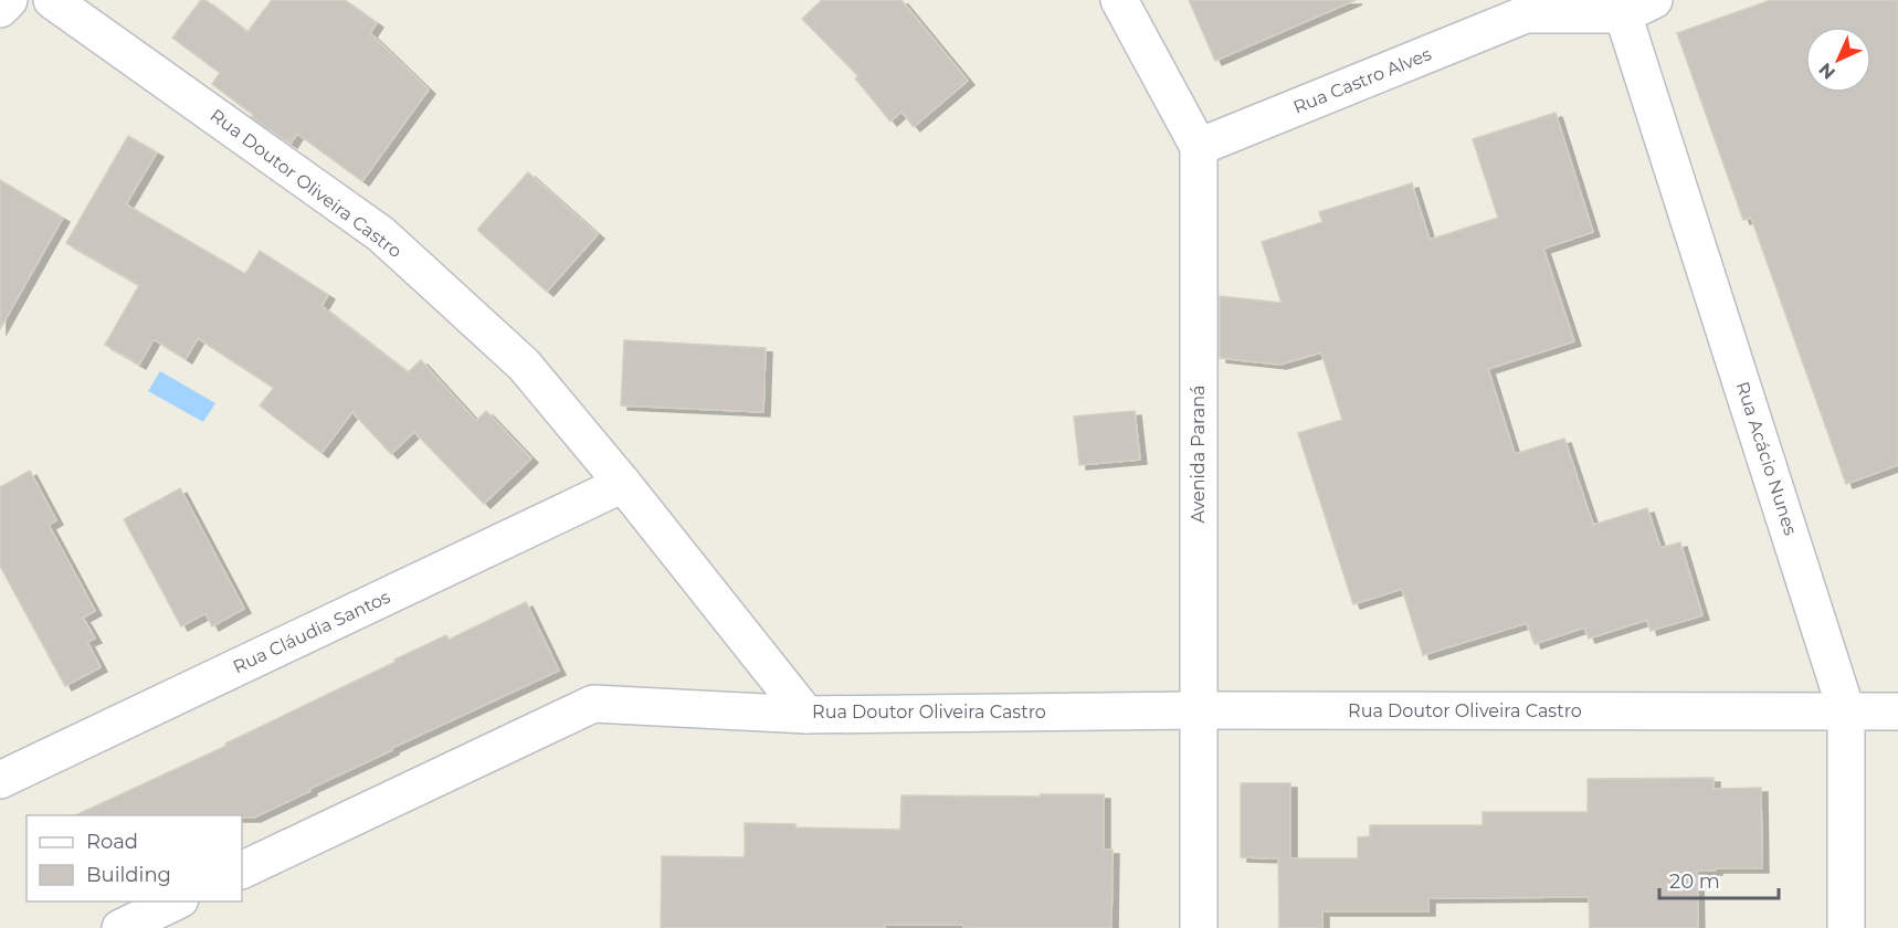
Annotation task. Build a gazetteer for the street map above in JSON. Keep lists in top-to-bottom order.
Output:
{
  "streets": {
    "street": [
      "Rua Castro Alves",
      "Rua Doutor Oliveira Castro",
      "Avenida Paraná",
      "Rua Acácio Nunes",
      "Rua Cláudia Santos"
    ]
  },
  "crossings": [
    ["Rua Castro Alves", "Avenida Paraná"],
    ["Rua Castro Alves", "Rua Acácio Nunes"],
    ["Rua Doutor Oliveira Castro", "Avenida Paraná"],
    ["Rua Doutor Oliveira Castro", "Rua Acácio Nunes"],
    ["Rua Doutor Oliveira Castro", "Rua Cláudia Santos"]
  ],
  "legend": ["Road", "Building"],
  "scale_bar": "20 m",
  "north": "bottom left"
}
